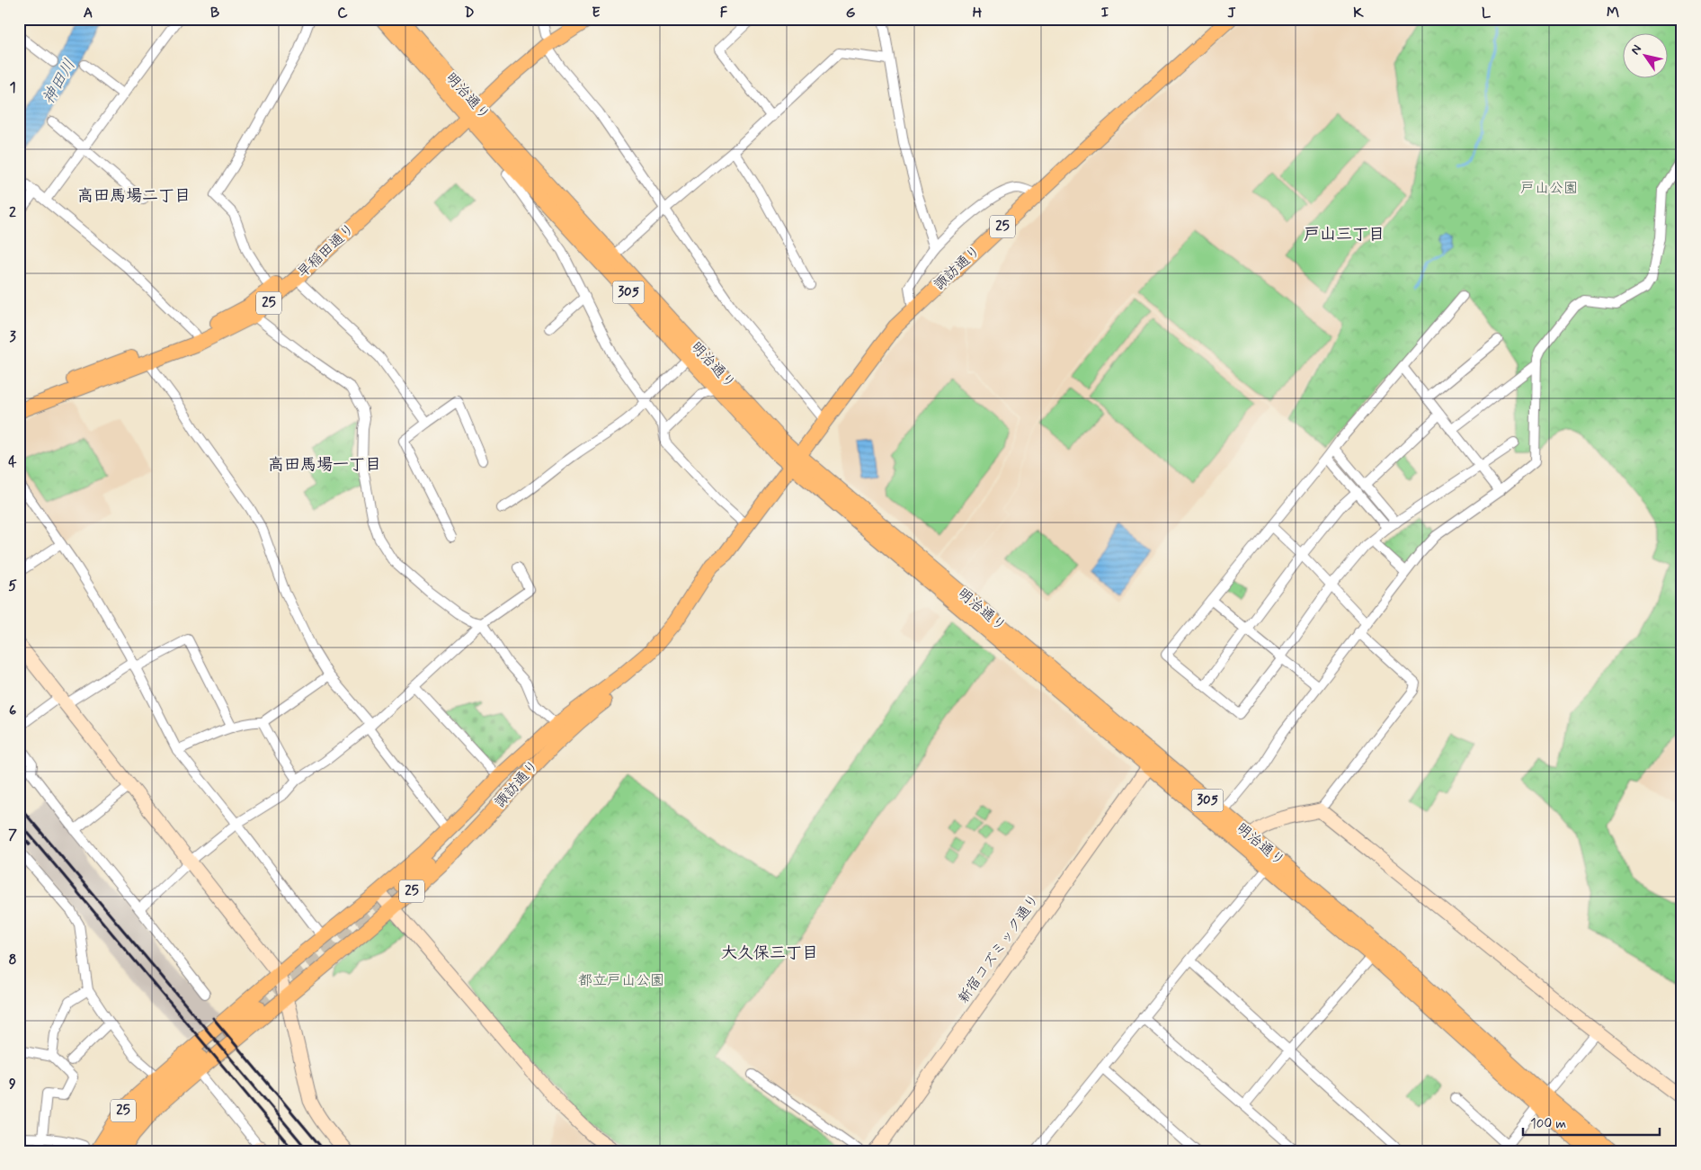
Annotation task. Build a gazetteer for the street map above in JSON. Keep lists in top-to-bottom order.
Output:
{
  "streets": {
    "main road": [
      "明治通り",
      "25",
      "早稲田通り",
      "諏訪通り",
      "305"
    ],
    "street": ["新宿コズミック通り"]
  },
  "crossings": [
    ["明治通り", "早稲田通り"],
    ["明治通り", "諏訪通り"],
    ["明治通り", "新宿コズミック通り"],
    ["25", "諏訪通り"]
  ],
  "districts": [
    "高田馬場二丁目",
    "戸山三丁目",
    "高田馬場一丁目",
    "大久保三丁目"
  ],
  "water": ["神田川"],
  "parks": ["戸山公園", "都立戸山公園"],
  "scale_bar": "100 m",
  "north": "top left",
  "grid": {
    "columns": [
      "A",
      "B",
      "C",
      "D",
      "E",
      "F",
      "G",
      "H",
      "I",
      "J",
      "K",
      "L",
      "M"
    ],
    "rows": [
      "1",
      "2",
      "3",
      "4",
      "5",
      "6",
      "7",
      "8",
      "9"
    ]
  }
}
